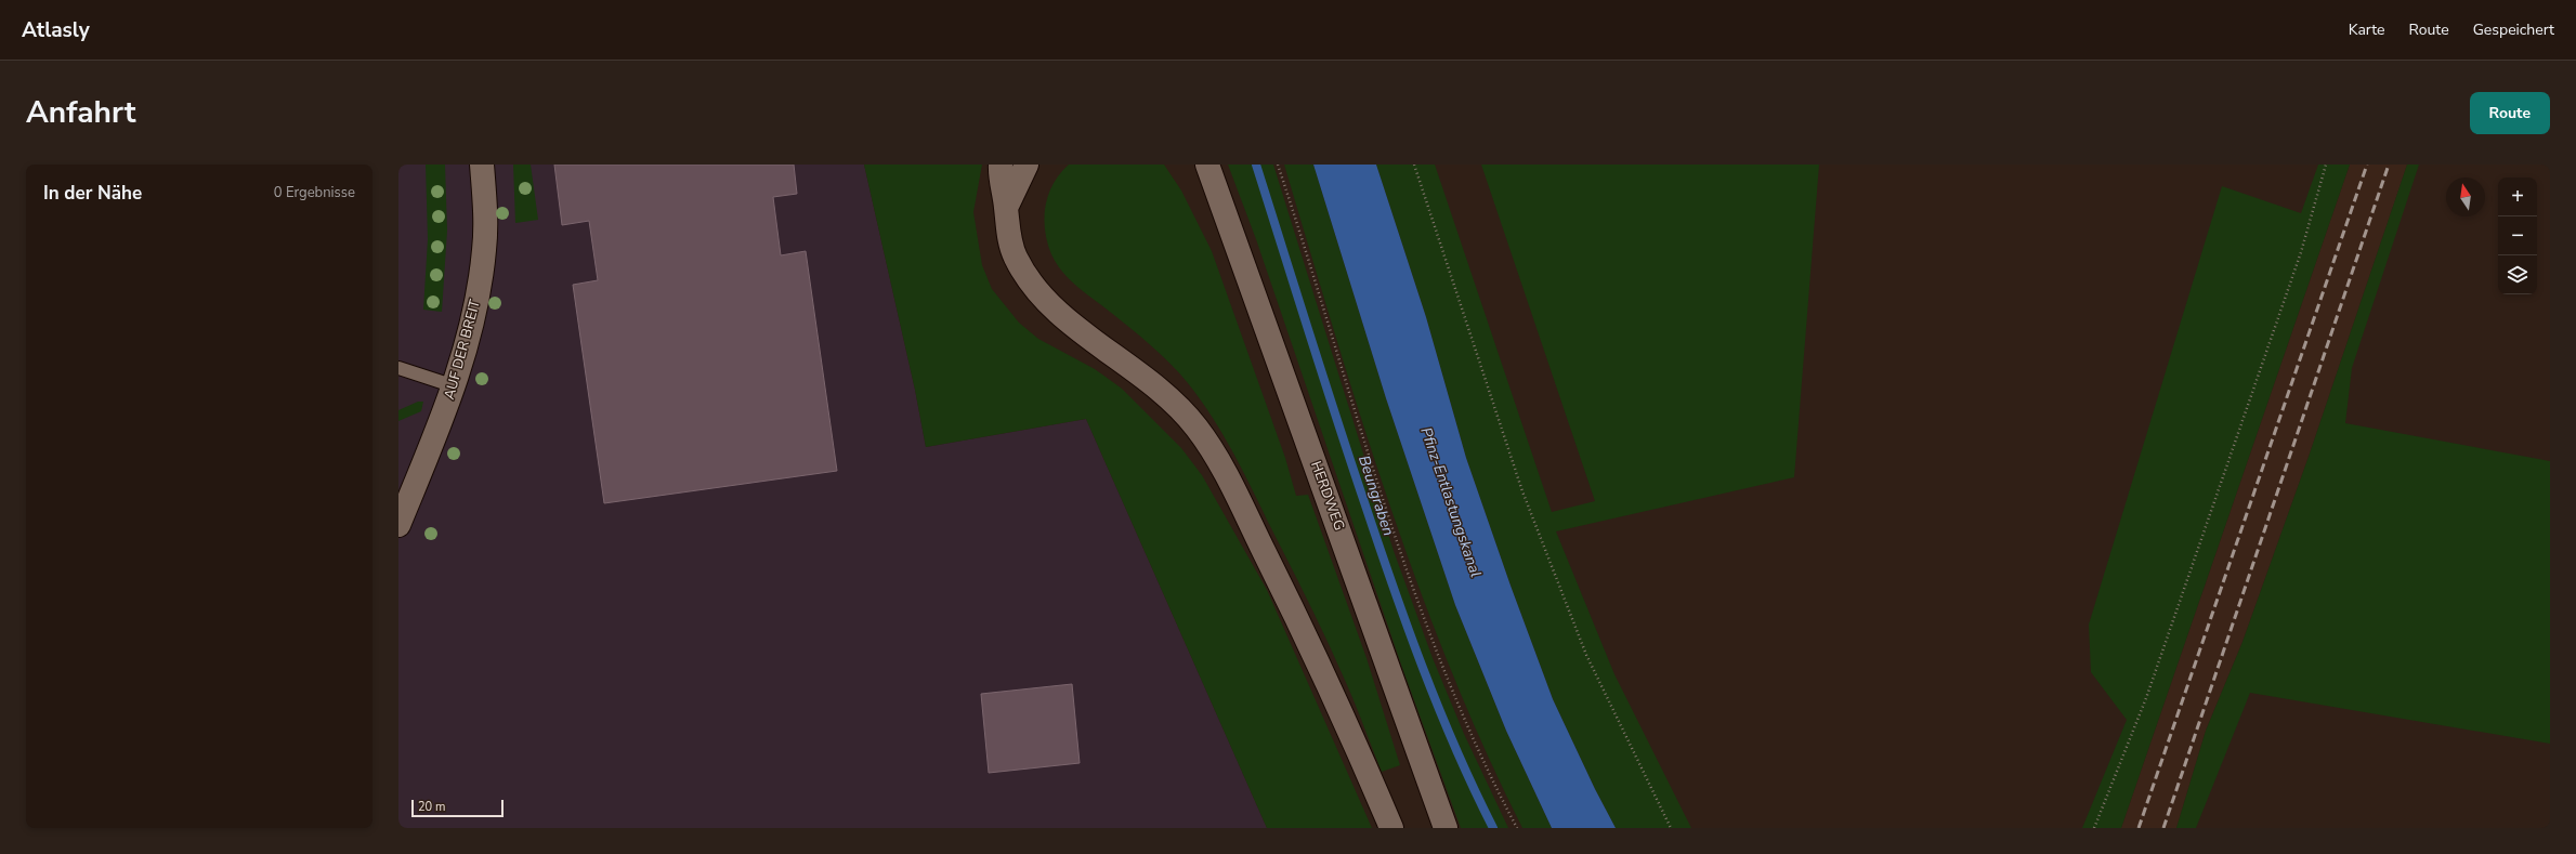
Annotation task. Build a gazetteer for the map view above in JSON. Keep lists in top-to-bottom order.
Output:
{
  "streets": {
    "street": ["AUF DER BREIT", "HERDWEG"]
  },
  "water": ["Beungraben", "Pfinz-Entlastungskanal"],
  "scale_bar": "20 m",
  "north": "top",
  "page": {
    "header": "Atlasly",
    "nav": ["Karte", "Route", "Gespeichert"],
    "title": "Anfahrt",
    "buttons": "Route",
    "heading": ["In der Nähe", "0 Ergebnisse"],
    "map_buttons": ["+", "−"],
    "scale": "20 m"
  }
}
